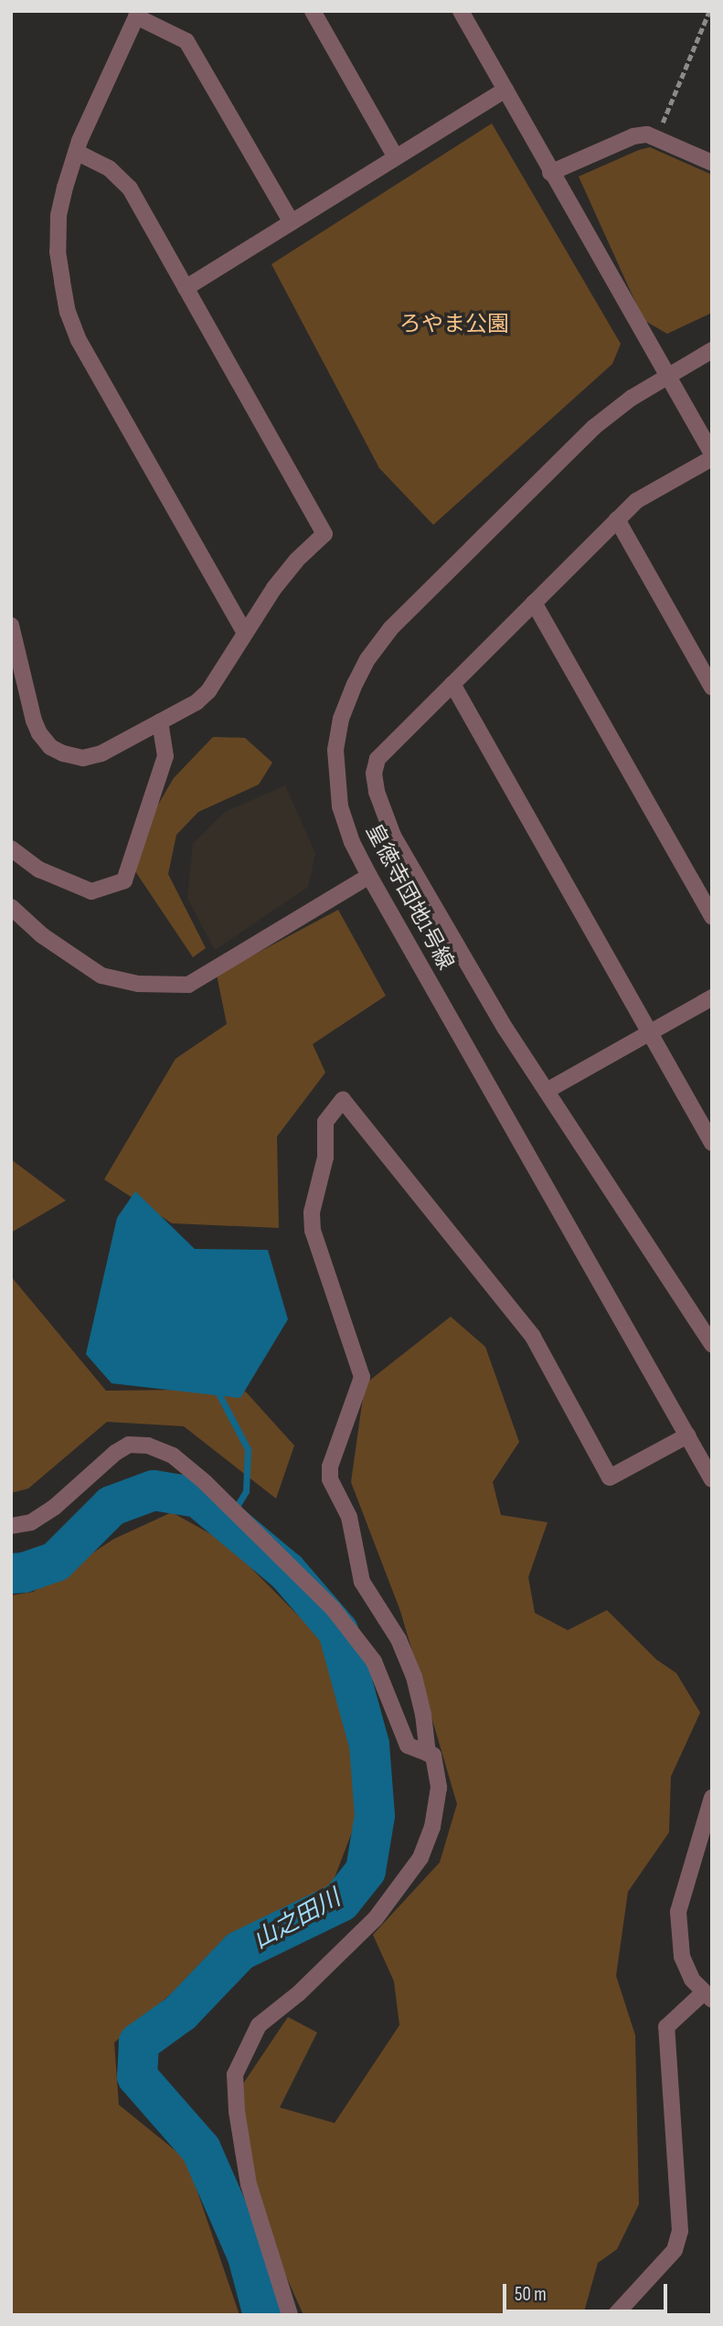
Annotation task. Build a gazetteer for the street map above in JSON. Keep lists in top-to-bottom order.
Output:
{
  "streets": {
    "street": ["皇徳寺団地1号線"]
  },
  "water": ["山之田川"],
  "parks": ["ろやま公園"],
  "scale_bar": "50 m"
}
